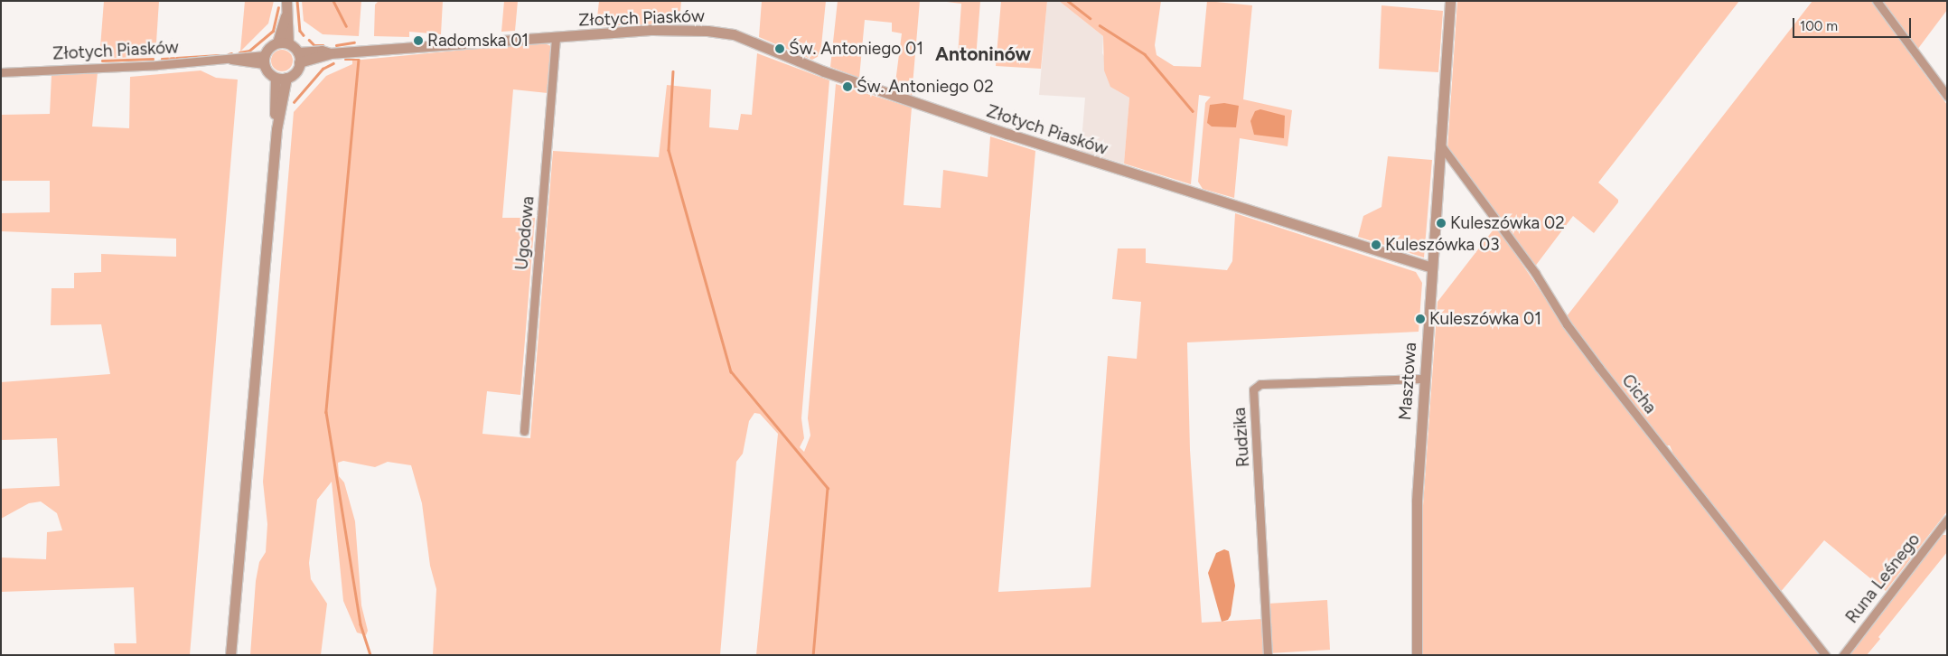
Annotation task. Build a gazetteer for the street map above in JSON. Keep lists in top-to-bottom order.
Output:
{
  "streets": {
    "street": [
      "Złotych Piasków",
      "Ugodowa",
      "Masztowa",
      "Cicha",
      "Rudzika",
      "Runa Leśnego"
    ]
  },
  "crossings": [
    ["Złotych Piasków", "Ugodowa"],
    ["Złotych Piasków", "Masztowa"],
    ["Masztowa", "Cicha"],
    ["Masztowa", "Rudzika"]
  ],
  "districts": ["Antoninów"],
  "places": [
    "Radomska 01",
    "Św. Antoniego 01",
    "Św. Antoniego 02",
    "Kuleszówka 02",
    "Kuleszówka 03",
    "Kuleszówka 01"
  ],
  "scale_bar": "100 m"
}
